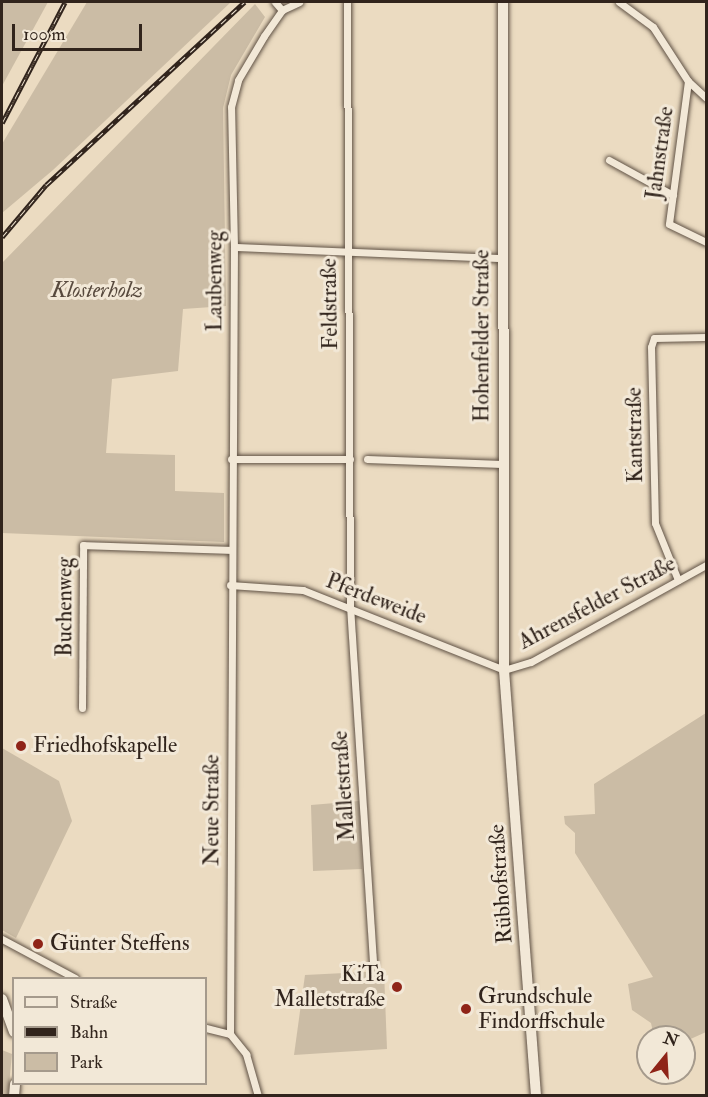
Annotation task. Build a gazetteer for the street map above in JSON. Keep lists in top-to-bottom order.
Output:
{
  "streets": {
    "street": [
      "Jahnstraße",
      "Laubenweg",
      "Feldstraße",
      "Hohenfelder Straße",
      "Kantstraße",
      "Pferdeweide",
      "Ahrensfelder Straße",
      "Buchenweg",
      "Malletstraße",
      "Neue Straße",
      "Rübhofstraße"
    ]
  },
  "crossings": [
    ["Laubenweg", "Pferdeweide"],
    ["Laubenweg", "Buchenweg"],
    ["Laubenweg", "Neue Straße"],
    ["Feldstraße", "Pferdeweide"],
    ["Feldstraße", "Malletstraße"],
    ["Hohenfelder Straße", "Pferdeweide"],
    ["Hohenfelder Straße", "Ahrensfelder Straße"],
    ["Hohenfelder Straße", "Rübhofstraße"],
    ["Kantstraße", "Ahrensfelder Straße"],
    ["Pferdeweide", "Ahrensfelder Straße"],
    ["Pferdeweide", "Malletstraße"],
    ["Pferdeweide", "Neue Straße"],
    ["Pferdeweide", "Rübhofstraße"],
    ["Ahrensfelder Straße", "Rübhofstraße"]
  ],
  "parks": ["Klosterholz"],
  "places": [
    "Friedhofskapelle",
    "Günter Steffens",
    "KiTa Malletstraße",
    "Grundschule Findorffschule"
  ],
  "legend": ["Straße", "Bahn", "Park"],
  "scale_bar": "100 m",
  "north": "top"
}
